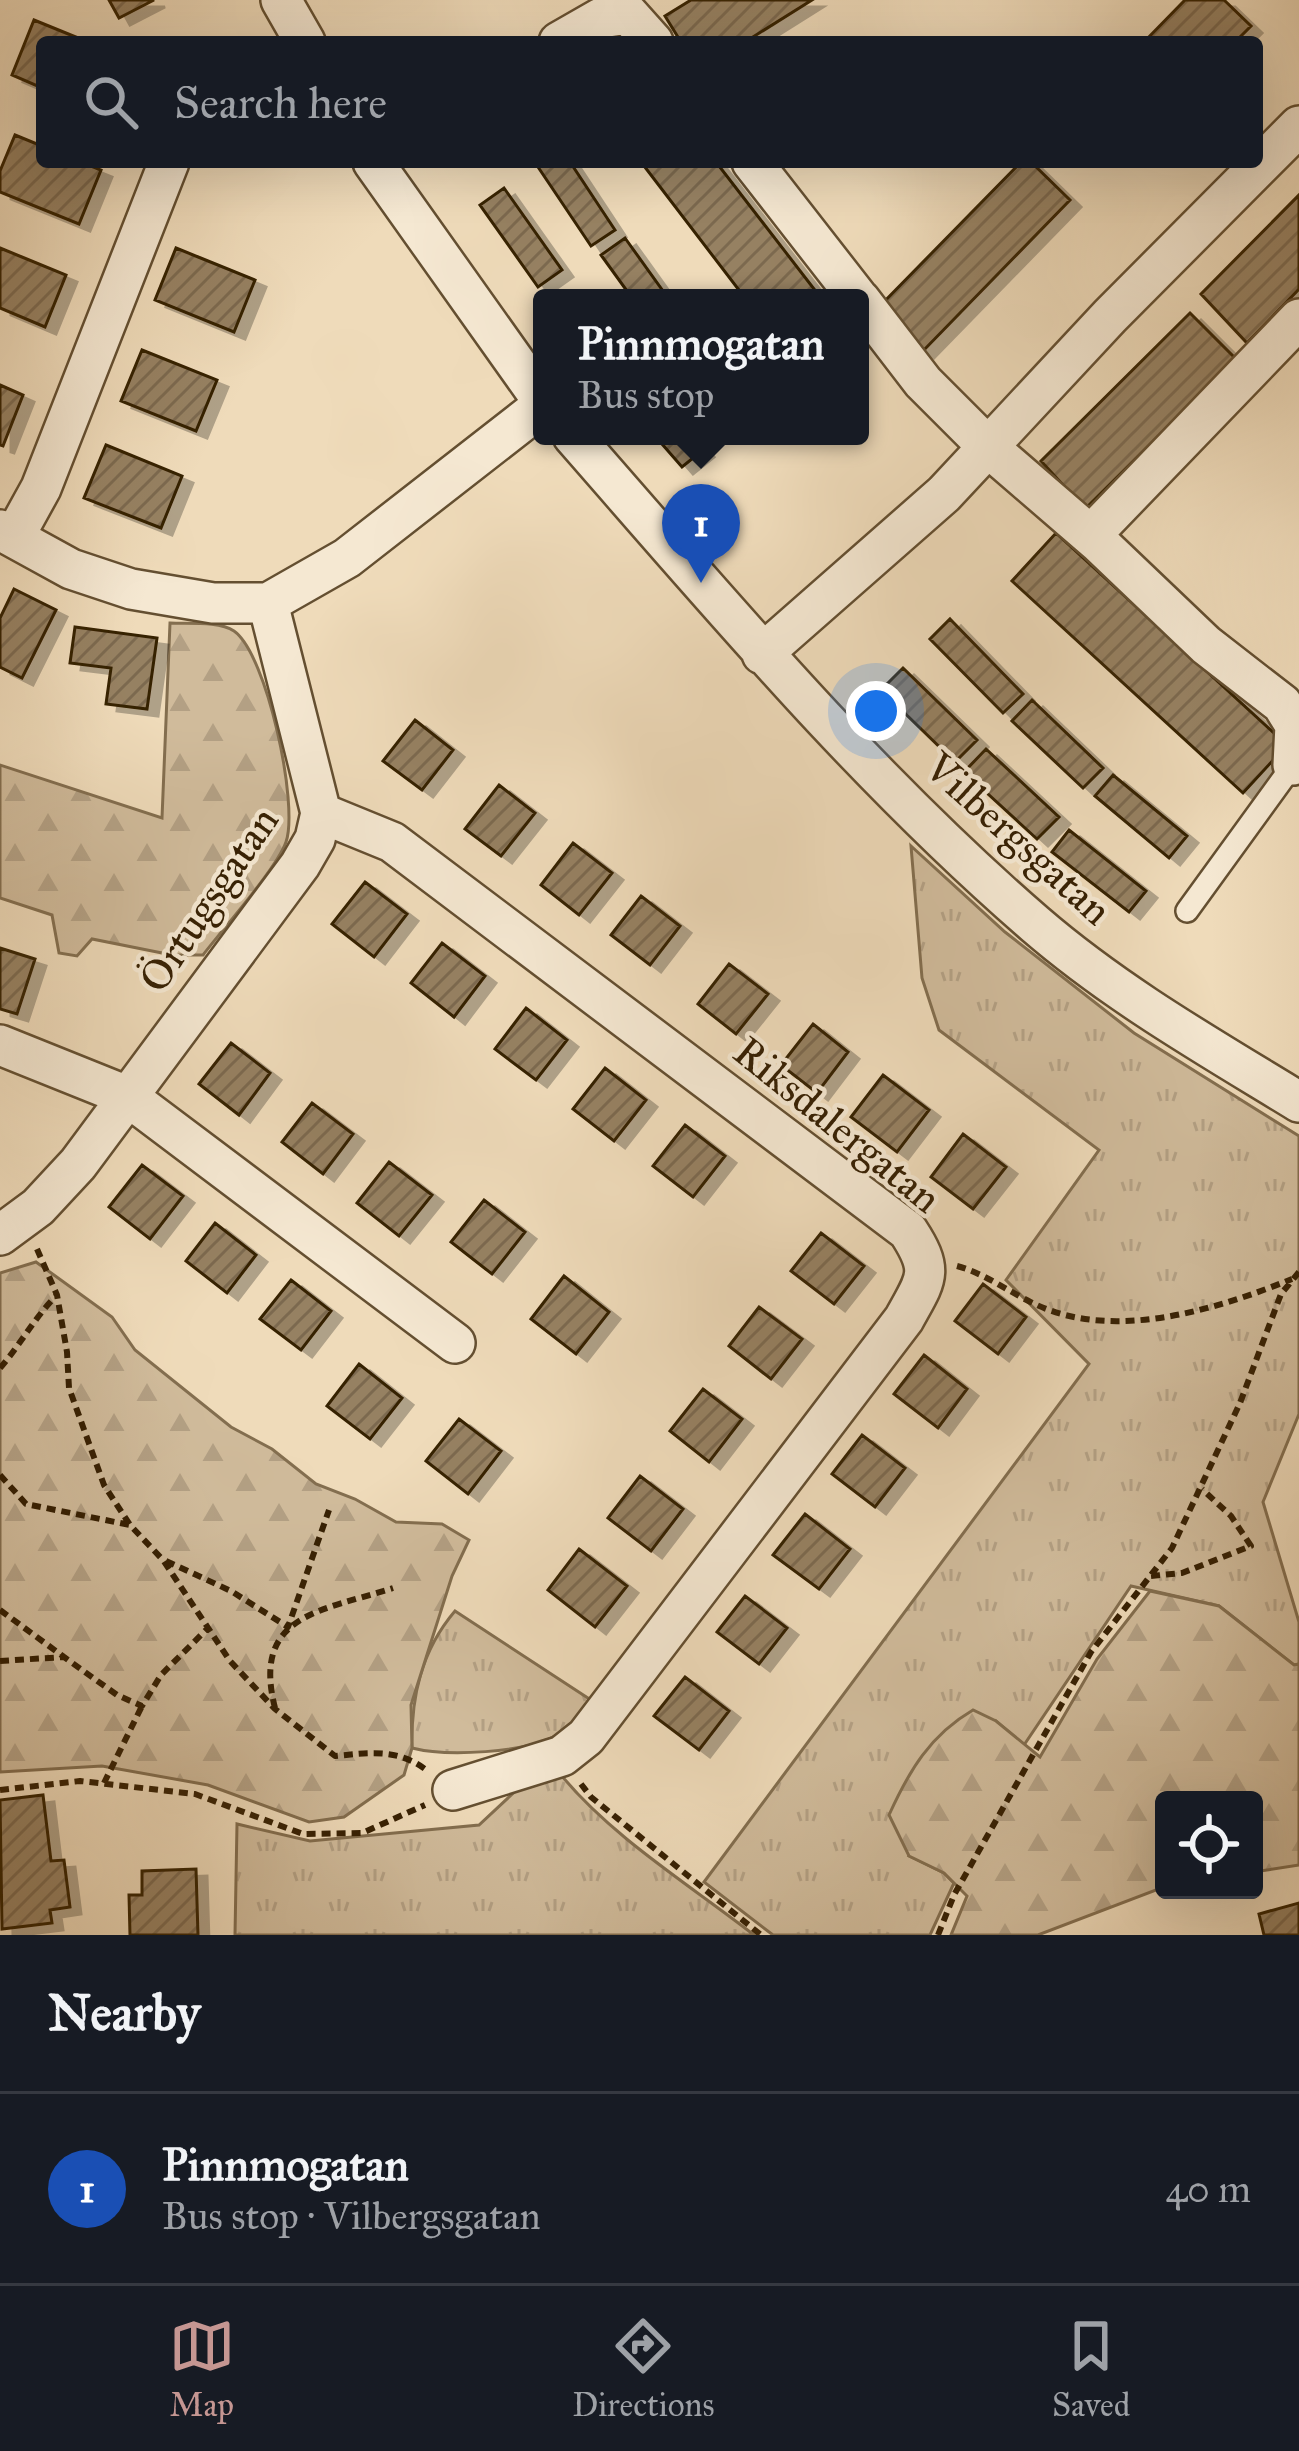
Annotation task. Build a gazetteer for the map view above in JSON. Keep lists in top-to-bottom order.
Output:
{
  "streets": {
    "street": ["Vilbergsgatan", "Örtugsgatan", "Riksdalergatan"]
  },
  "crossings": [
    ["Örtugsgatan", "Riksdalergatan"]
  ],
  "page": {
    "search": "Search here",
    "popup": ["Pinnmogatan", "Bus stop"],
    "pins": "1",
    "heading": "Nearby",
    "list": [
      {
        "mark": "1",
        "name": "Pinnmogatan",
        "note": "Bus stop · Vilbergsgatan",
        "value": "40 m"
      }
    ],
    "nav": ["Map", "Directions", "Saved"]
  }
}
